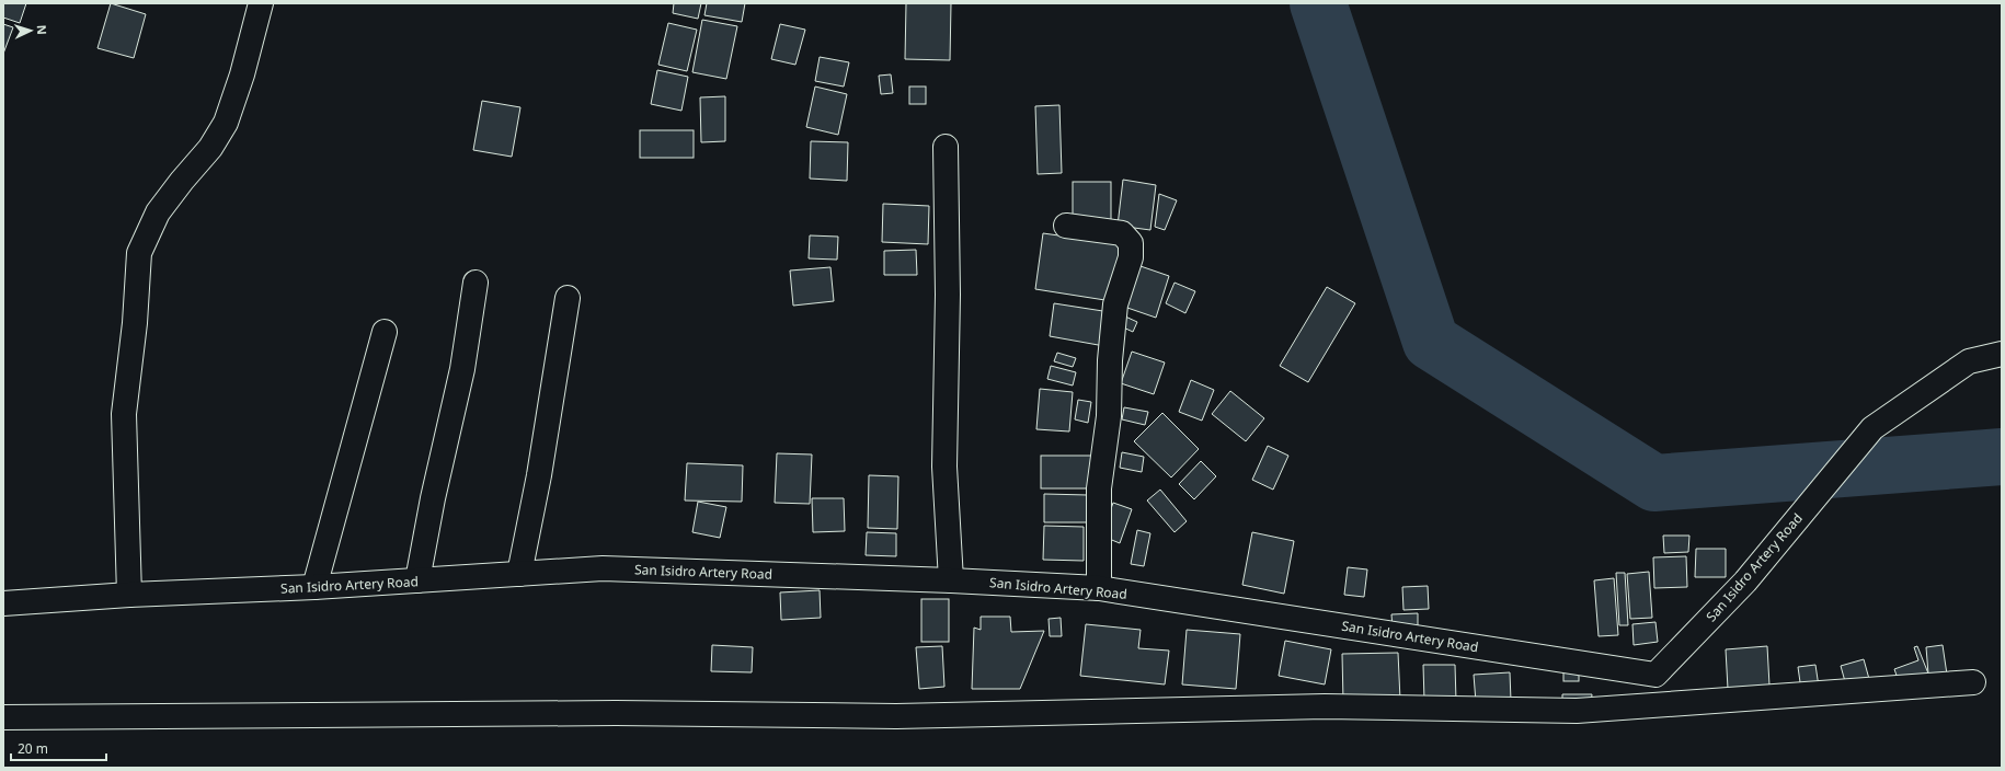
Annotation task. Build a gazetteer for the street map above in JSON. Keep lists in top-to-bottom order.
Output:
{
  "streets": {
    "street": ["San Isidro Artery Road"]
  },
  "scale_bar": "20 m",
  "north": "right"
}
